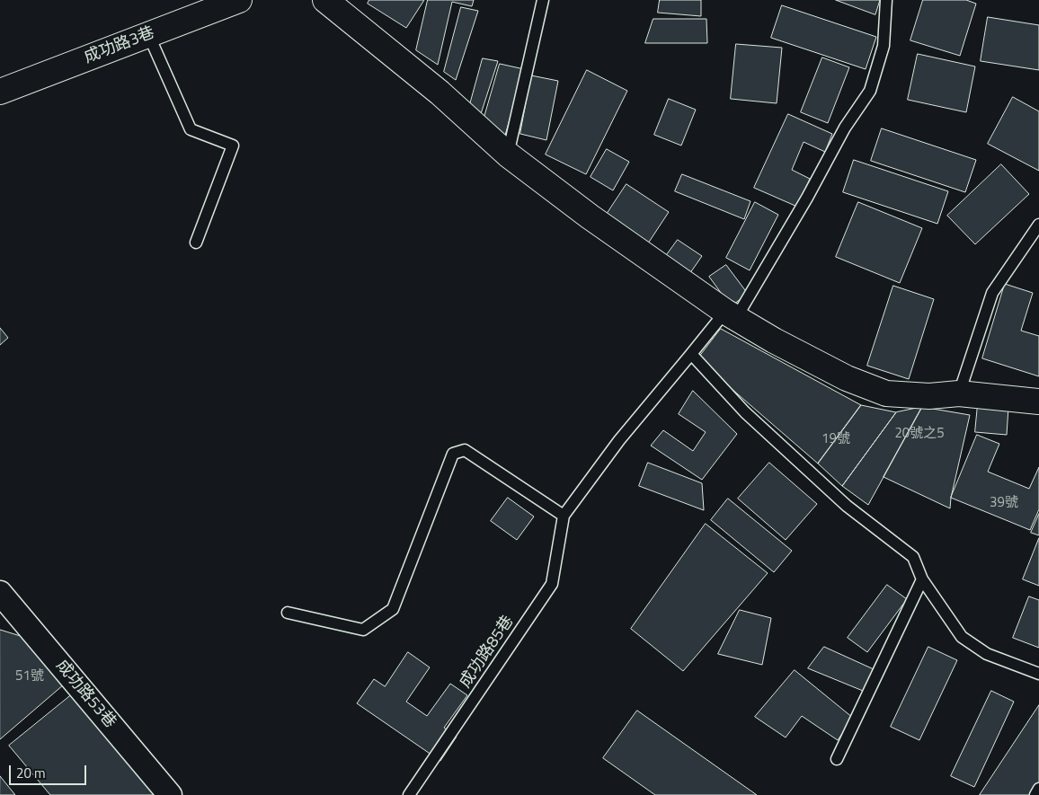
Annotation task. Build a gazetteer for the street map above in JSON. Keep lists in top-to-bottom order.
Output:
{
  "streets": {
    "street": ["成功路3巷", "成功路53巷"],
    "lane": ["成功路85巷"]
  },
  "house_numbers": [
    "20號之5",
    "19號",
    "39號",
    "51號"
  ],
  "scale_bar": "20 m"
}
